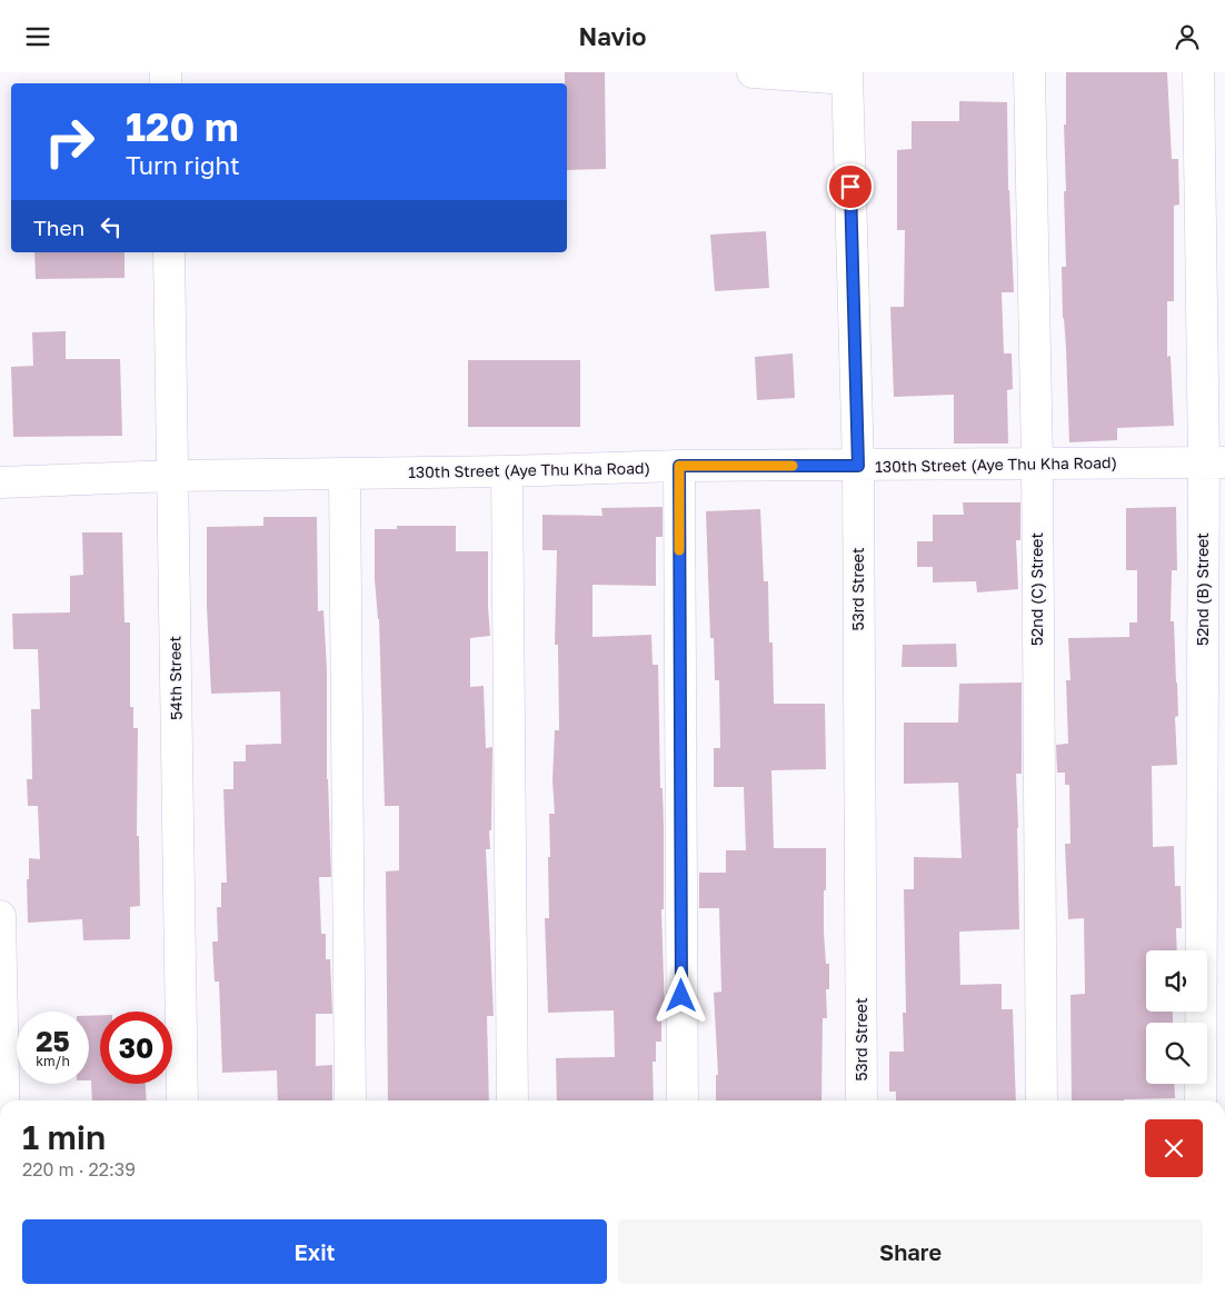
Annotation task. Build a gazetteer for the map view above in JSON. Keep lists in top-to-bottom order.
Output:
{
  "streets": {
    "street": [
      "130th Street (Aye Thu Kha Road)",
      "53rd Street",
      "52nd (C) Street",
      "52nd (B) Street",
      "54th Street"
    ]
  },
  "crossings": [
    ["130th Street (Aye Thu Kha Road)", "53rd Street"],
    ["130th Street (Aye Thu Kha Road)", "52nd (C) Street"],
    ["130th Street (Aye Thu Kha Road)", "52nd (B) Street"],
    ["130th Street (Aye Thu Kha Road)", "54th Street"]
  ],
  "page": {
    "header": "Navio",
    "turn": ["120 m", "Turn right"],
    "then": "Then",
    "speed": "25 km/h",
    "limit": "30",
    "heading": ["1 min", "220 m · 22:39"],
    "buttons": ["Exit", "Share"]
  }
}
